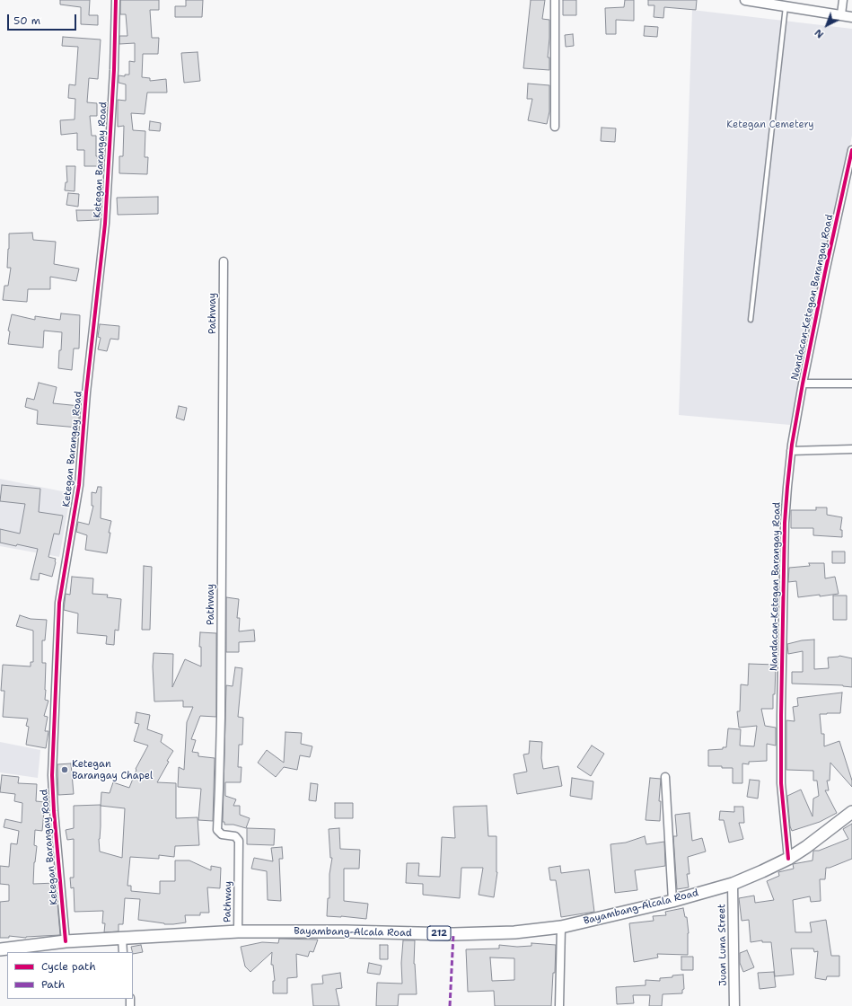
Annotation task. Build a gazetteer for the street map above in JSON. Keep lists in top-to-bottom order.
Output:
{
  "streets": {
    "main road": ["Bayambang-Alcala Road", "212"],
    "street": [
      "Ketegan Barangay Road",
      "Nandacan-Ketegan Barangay Road",
      "Pathway",
      "Juan Luna Street"
    ]
  },
  "crossings": [
    ["Ketegan Barangay Road", "Bayambang-Alcala Road"],
    ["Nandacan-Ketegan Barangay Road", "Bayambang-Alcala Road"],
    ["Pathway", "Bayambang-Alcala Road"],
    ["Bayambang-Alcala Road", "Juan Luna Street"]
  ],
  "parks": ["Ketegan Cemetery"],
  "places": ["Ketegan Barangay Chapel"],
  "legend": ["Cycle path", "Path"],
  "scale_bar": "50 m",
  "north": "bottom left"
}
